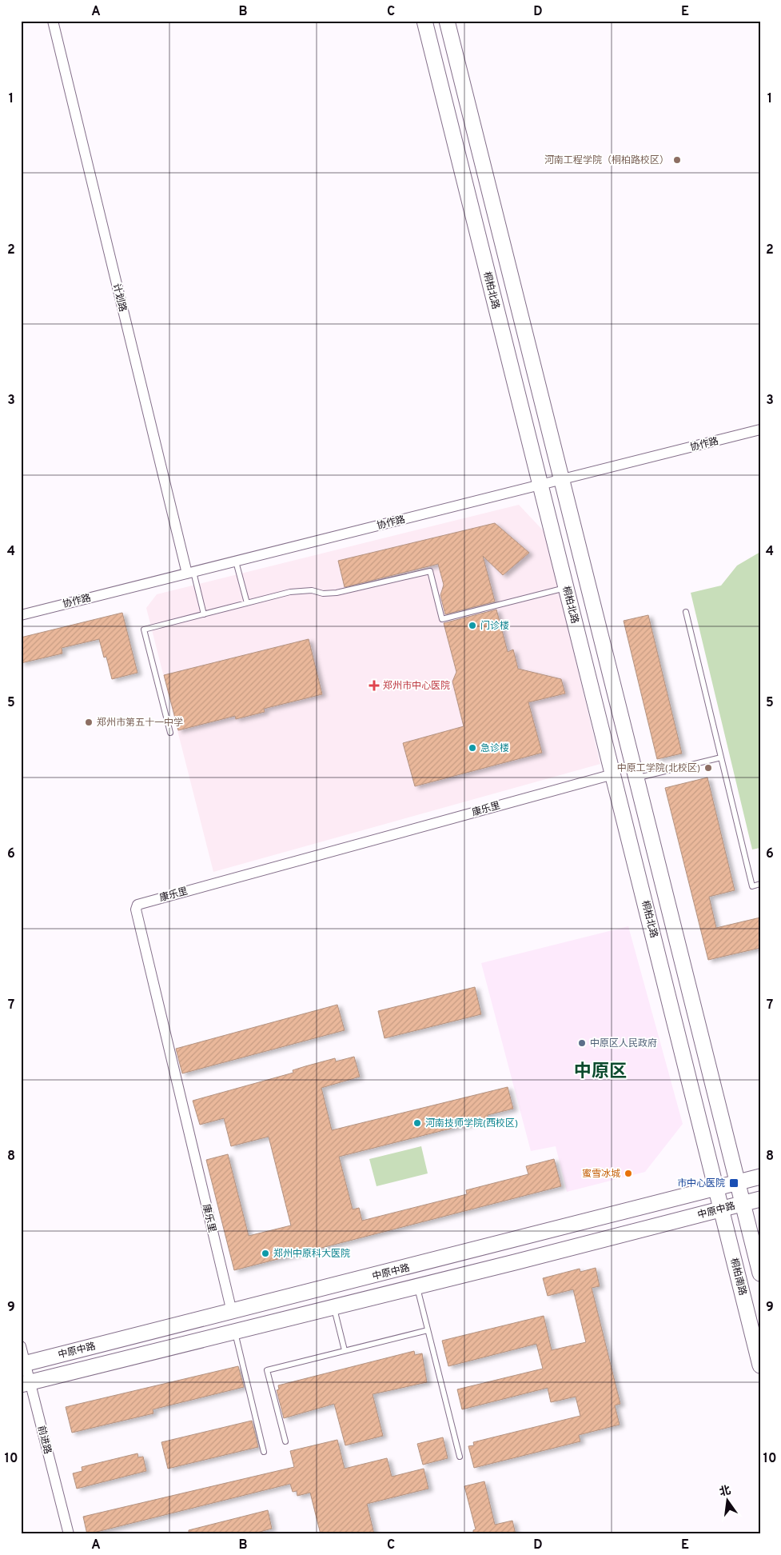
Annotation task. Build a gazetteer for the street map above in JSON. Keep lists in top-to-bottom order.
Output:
{
  "streets": {
    "main road": ["桐柏北路", "中原中路", "桐柏南路"],
    "street": [
      "计划路",
      "协作路",
      "康乐里",
      "前进路"
    ]
  },
  "crossings": [
    ["桐柏北路", "协作路"],
    ["桐柏北路", "康乐里"],
    ["桐柏北路", "中原中路"],
    ["桐柏北路", "桐柏南路"],
    ["计划路", "协作路"],
    ["康乐里", "中原中路"],
    ["中原中路", "桐柏南路"],
    ["中原中路", "前进路"]
  ],
  "districts": ["中原区"],
  "places": {
    "other": [
      "河南工程学院（桐柏路校区）",
      "门诊楼",
      "郑州市第五十一中学",
      "急诊楼",
      "中原工学院(北校区)",
      "中原区人民政府",
      "河南技师学院(西校区)",
      "蜜雪冰城",
      "郑州中原科大医院"
    ],
    "health": ["郑州市中心医院"],
    "transit": ["市中心医院"]
  },
  "north": "top",
  "grid": {
    "columns": [
      "A",
      "B",
      "C",
      "D",
      "E"
    ],
    "rows": [
      "1",
      "2",
      "3",
      "4",
      "5",
      "6",
      "7",
      "8",
      "9",
      "10"
    ]
  }
}
